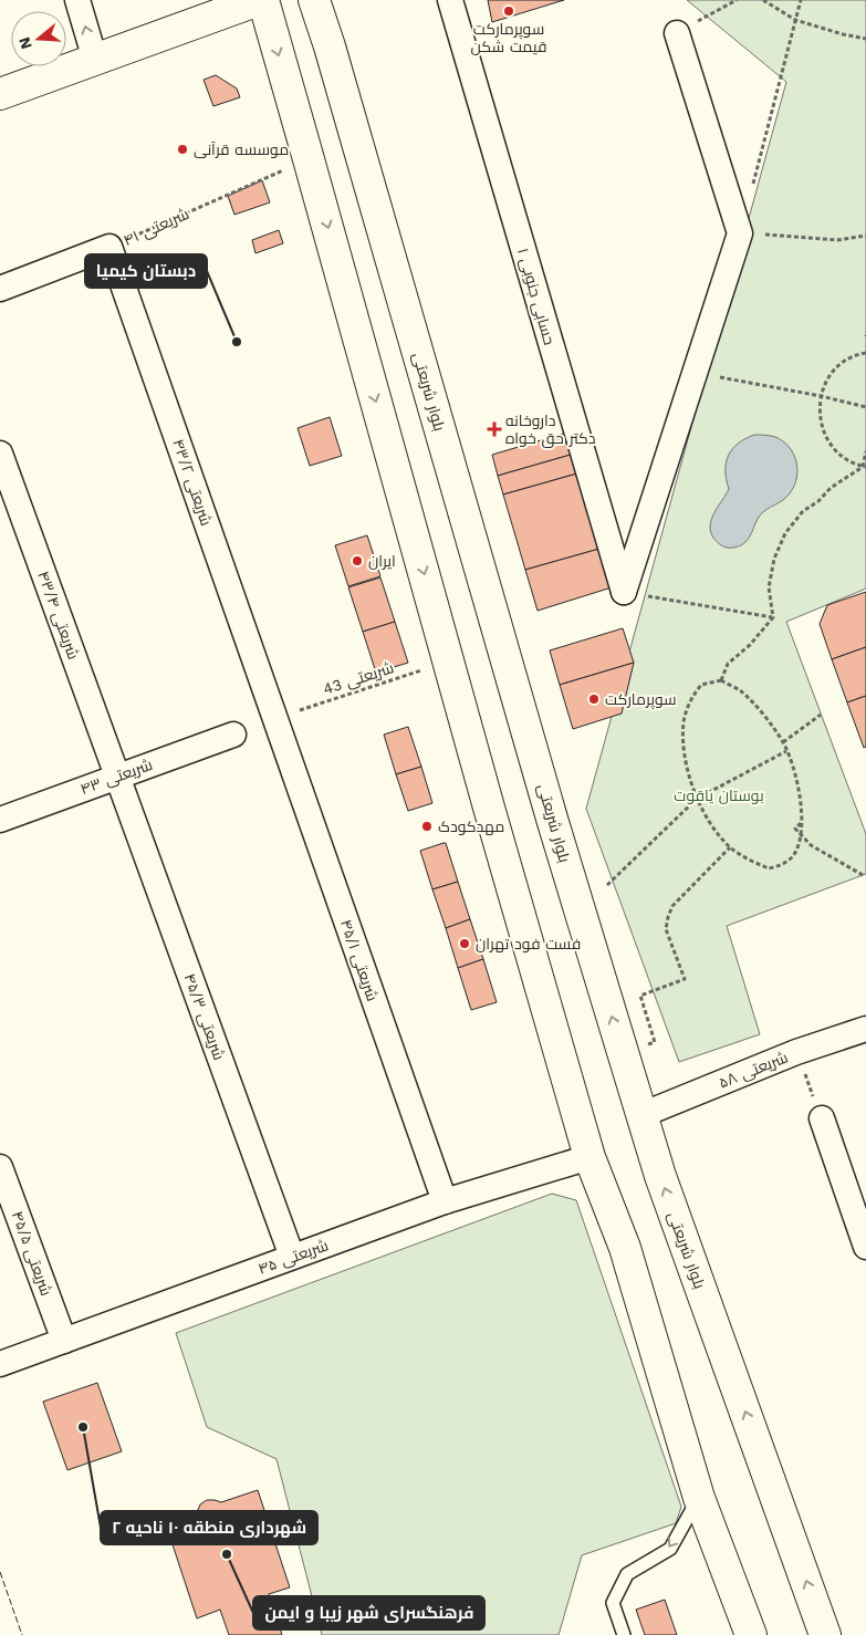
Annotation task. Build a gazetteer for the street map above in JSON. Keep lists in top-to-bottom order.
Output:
{
  "streets": {
    "main road": ["بلوار شریعتی"],
    "street": [
      "شریعتی ۴۱",
      "حسابی جنوبی ۱",
      "شریعتی ۴۳/۲",
      "شریعتی ۴۳/۴",
      "شریعتی ۴۳",
      "شریعتی ۴۵/۱",
      "شریعتی ۴۵/۳",
      "شریعتی ۵۸",
      "شریعتی ۴۵/۵",
      "شریعتی ۴۵"
    ],
    "path": ["شریعتی 43"]
  },
  "crossings": [
    ["شریعتی ۴۱", "شریعتی ۴۳/۲"],
    ["بلوار شریعتی", "شریعتی ۵۸"],
    ["شریعتی ۴۳/۲", "شریعتی 43"],
    ["شریعتی ۴۳/۲", "شریعتی ۴۵/۱"],
    ["شریعتی ۴۳/۴", "شریعتی ۴۳"],
    ["شریعتی ۴۳/۴", "شریعتی ۴۵/۳"],
    ["شریعتی 43", "شریعتی ۴۵/۱"],
    ["شریعتی ۴۳", "شریعتی ۴۵/۳"],
    ["شریعتی ۴۵/۱", "شریعتی ۴۵"],
    ["شریعتی ۴۵/۳", "شریعتی ۴۵"],
    ["شریعتی ۴۵/۵", "شریعتی ۴۵"]
  ],
  "parks": ["بوستان یاقوت"],
  "places": {
    "other": [
      "سوپرمارکت قیمت شکن",
      "موسسه قرآنی",
      "دبستان کیمیا",
      "ایران",
      "سوپرمارکت",
      "مهدکودک",
      "فست فود تهران",
      "شهرداری منطقه ۱۰ ناحیه ۲",
      "فرهنگسرای شهر زیبا و ایمن"
    ],
    "health": ["داروخانه دکتر حق خواه"]
  },
  "north": "left"
}
